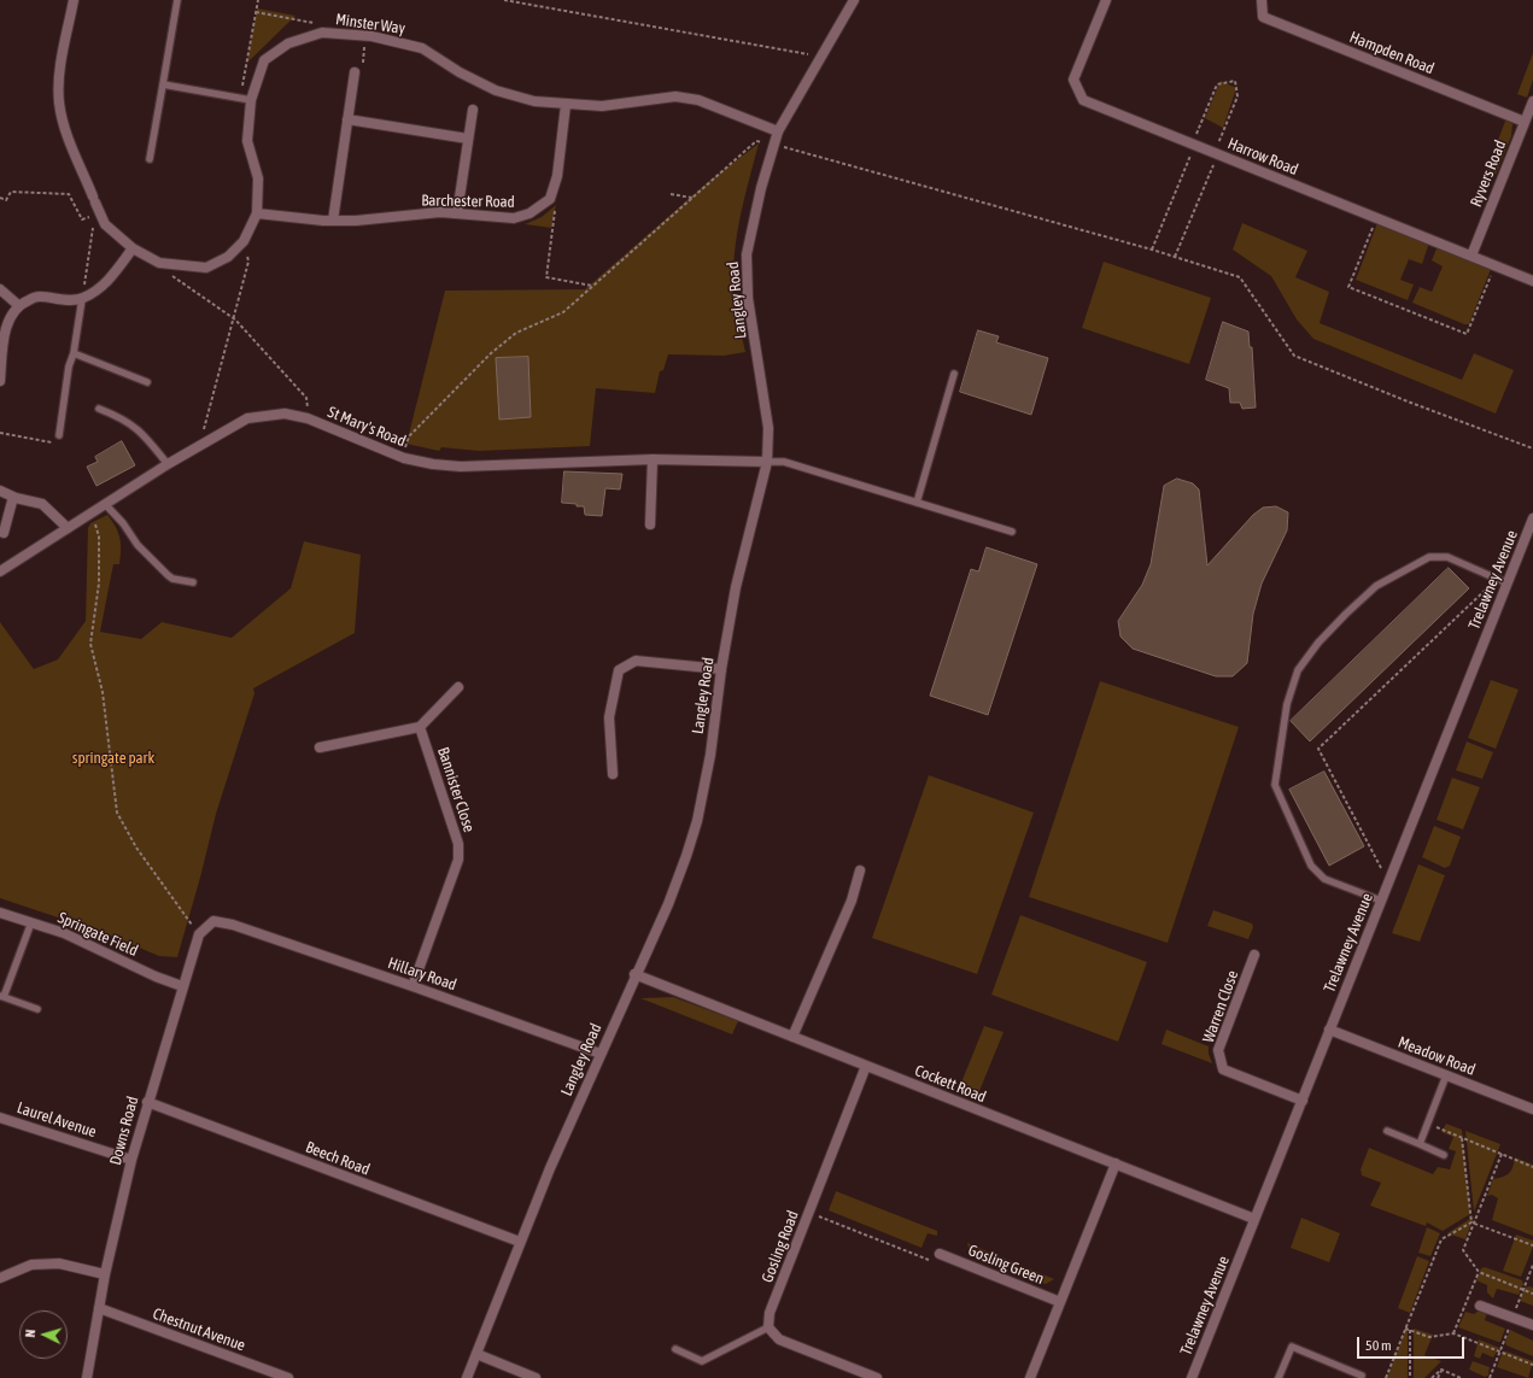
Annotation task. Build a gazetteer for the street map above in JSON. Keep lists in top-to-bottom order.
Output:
{
  "streets": {
    "street": [
      "Minster Way",
      "Hampden Road",
      "Harrow Road",
      "Ryvers Road",
      "Barchester Road",
      "Langley Road",
      "St Mary's Road",
      "Trelawney Avenue",
      "Bannister Close",
      "Springate Field",
      "Hillary Road",
      "Warren Close",
      "Meadow Road",
      "Cockett Road",
      "Laurel Avenue",
      "Downs Road",
      "Beech Road",
      "Gosling Road",
      "Gosling Green",
      "Chestnut Avenue"
    ]
  },
  "crossings": [
    ["Minster Way", "Barchester Road"],
    ["Minster Way", "Langley Road"],
    ["Hampden Road", "Ryvers Road"],
    ["Harrow Road", "Ryvers Road"],
    ["Langley Road", "St Mary's Road"],
    ["Langley Road", "Hillary Road"],
    ["Langley Road", "Cockett Road"],
    ["Langley Road", "Beech Road"],
    ["Trelawney Avenue", "Warren Close"],
    ["Trelawney Avenue", "Meadow Road"],
    ["Trelawney Avenue", "Cockett Road"],
    ["Bannister Close", "Hillary Road"],
    ["Springate Field", "Downs Road"],
    ["Hillary Road", "Downs Road"],
    ["Cockett Road", "Gosling Road"],
    ["Laurel Avenue", "Downs Road"],
    ["Downs Road", "Beech Road"],
    ["Downs Road", "Chestnut Avenue"]
  ],
  "parks": ["springate park"],
  "scale_bar": "50 m",
  "north": "left"
}
